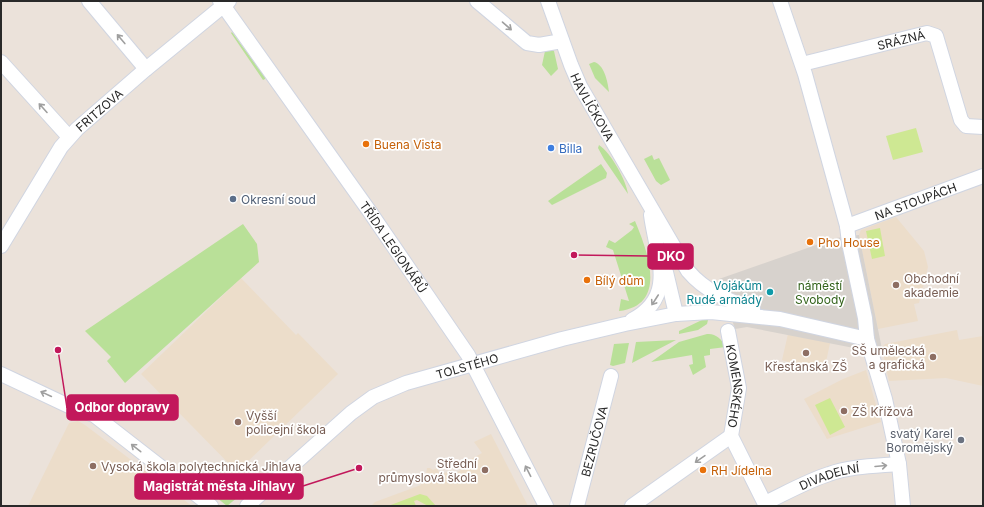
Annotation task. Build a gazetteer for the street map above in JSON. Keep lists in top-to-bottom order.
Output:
{
  "streets": {
    "street": [
      "SRÁZNÁ",
      "HAVLÍČKOVA",
      "FRITZOVA",
      "NA STOUPÁCH",
      "TŘÍDA LEGIONÁŘŮ",
      "TOLSTÉHO",
      "KOMENSKÉHO",
      "BEZRUČOVA",
      "DIVADELNÍ"
    ]
  },
  "crossings": [
    ["HAVLÍČKOVA", "TOLSTÉHO"],
    ["FRITZOVA", "TŘÍDA LEGIONÁŘŮ"],
    ["TŘÍDA LEGIONÁŘŮ", "TOLSTÉHO"],
    ["KOMENSKÉHO", "DIVADELNÍ"]
  ],
  "one_way": ["DIVADELNÍ"],
  "parks": ["náměstí Svobody"],
  "places": [
    "Buena Vista",
    "Billa",
    "Okresní soud",
    "Pho House",
    "DKO",
    "Bílý dům",
    "Obchodní akademie",
    "Vojákům Rudé armády",
    "Odbor dopravy",
    "Křesťanská ZŠ",
    "SŠ umělecká a grafická",
    "ZŠ Křížová",
    "Vyšší policejní škola",
    "svatý Karel Boromějský",
    "Vysoká škola polytechnická Jihlava",
    "Magistrát města Jihlavy",
    "Střední průmyslová škola",
    "RH Jídelna"
  ]
}
